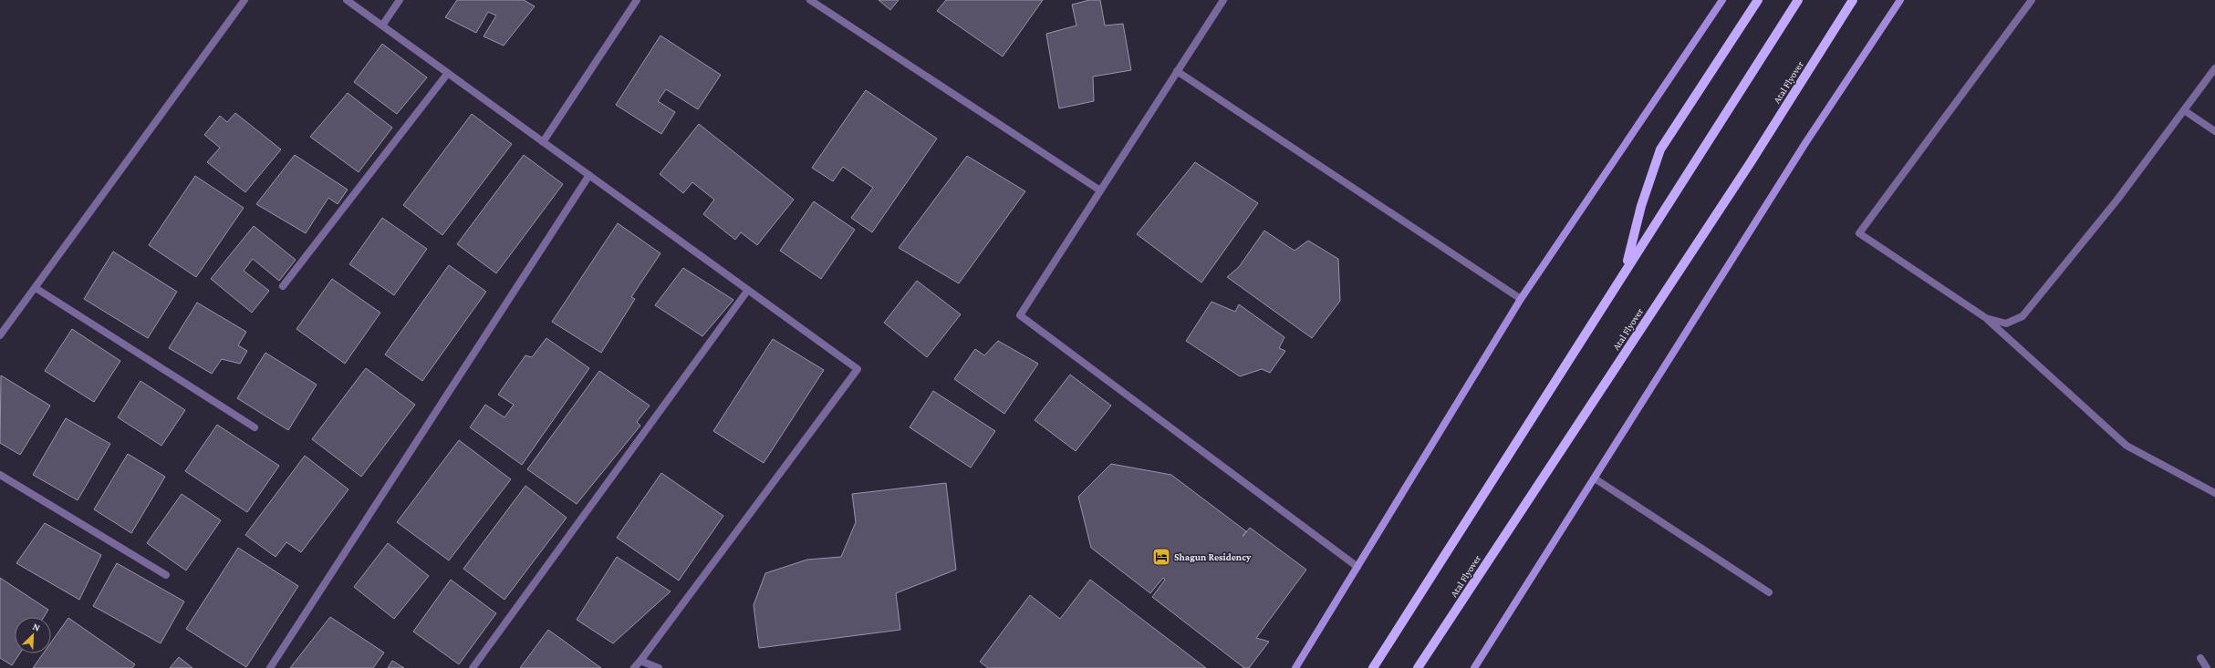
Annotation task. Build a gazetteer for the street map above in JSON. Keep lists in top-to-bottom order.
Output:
{
  "streets": {
    "main road": ["Atal Flyover"]
  },
  "places": {
    "hotel": ["Shagun Residency"]
  },
  "north": "top right"
}
